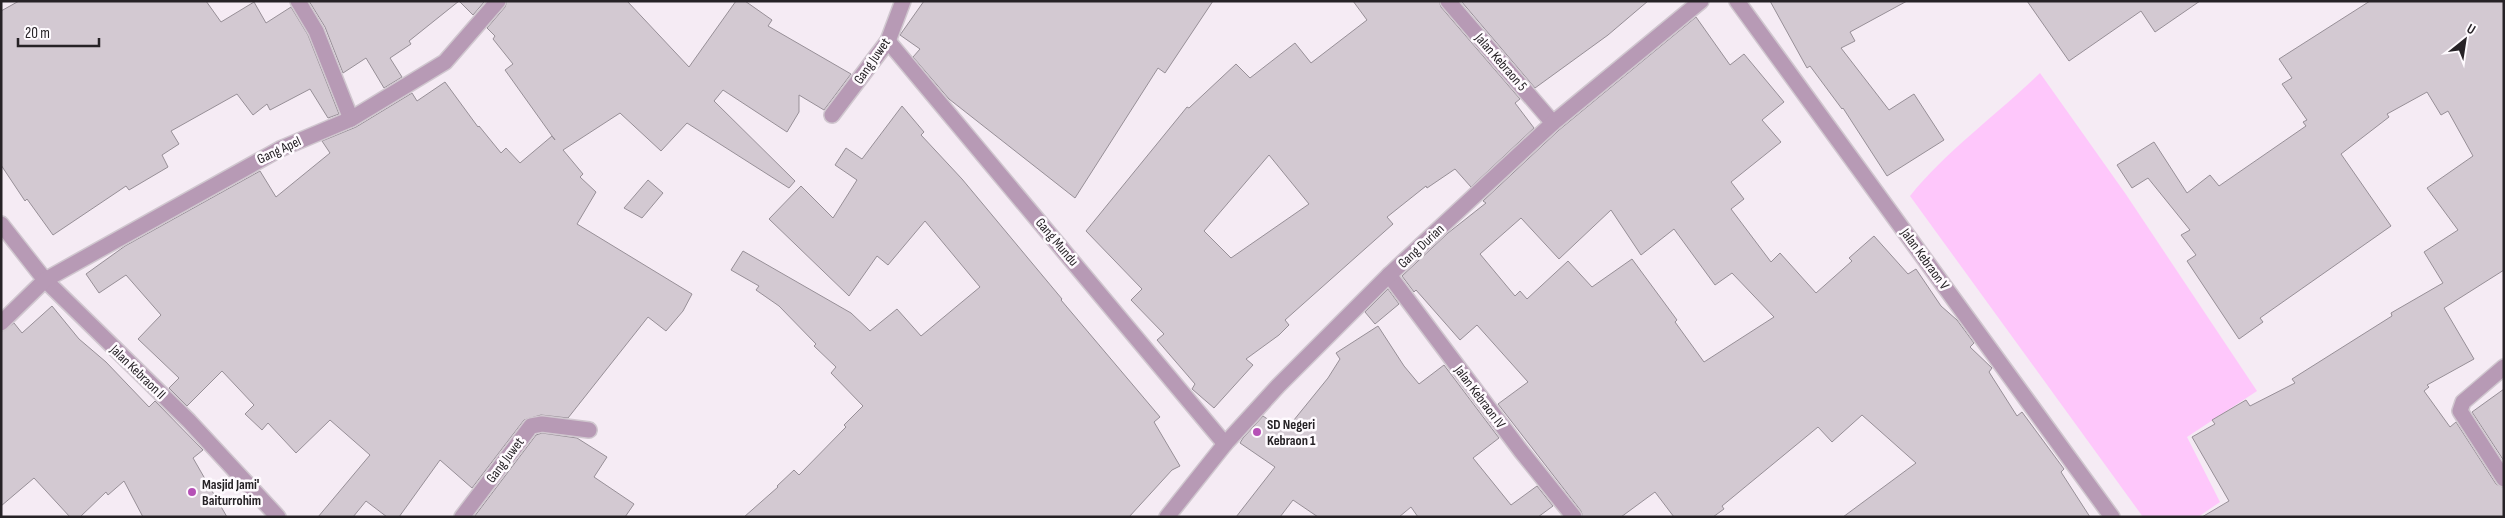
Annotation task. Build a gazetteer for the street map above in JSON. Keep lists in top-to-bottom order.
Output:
{
  "streets": {
    "street": [
      "Gang Juwet",
      "Jalan Kebraon 5",
      "Gang Apel",
      "Gang Mundu",
      "Gang Durian",
      "Jalan Kebraon V",
      "Jalan Kebraon II",
      "Jalan Kebraon IV"
    ]
  },
  "crossings": [
    ["Gang Juwet", "Gang Mundu"],
    ["Jalan Kebraon 5", "Gang Durian"],
    ["Gang Apel", "Jalan Kebraon II"],
    ["Gang Mundu", "Gang Durian"],
    ["Gang Durian", "Jalan Kebraon IV"]
  ],
  "places": ["SD Negeri Kebraon 1", "Masjid Jami' Baiturrohim"],
  "scale_bar": "20 m",
  "north": "top right"
}
